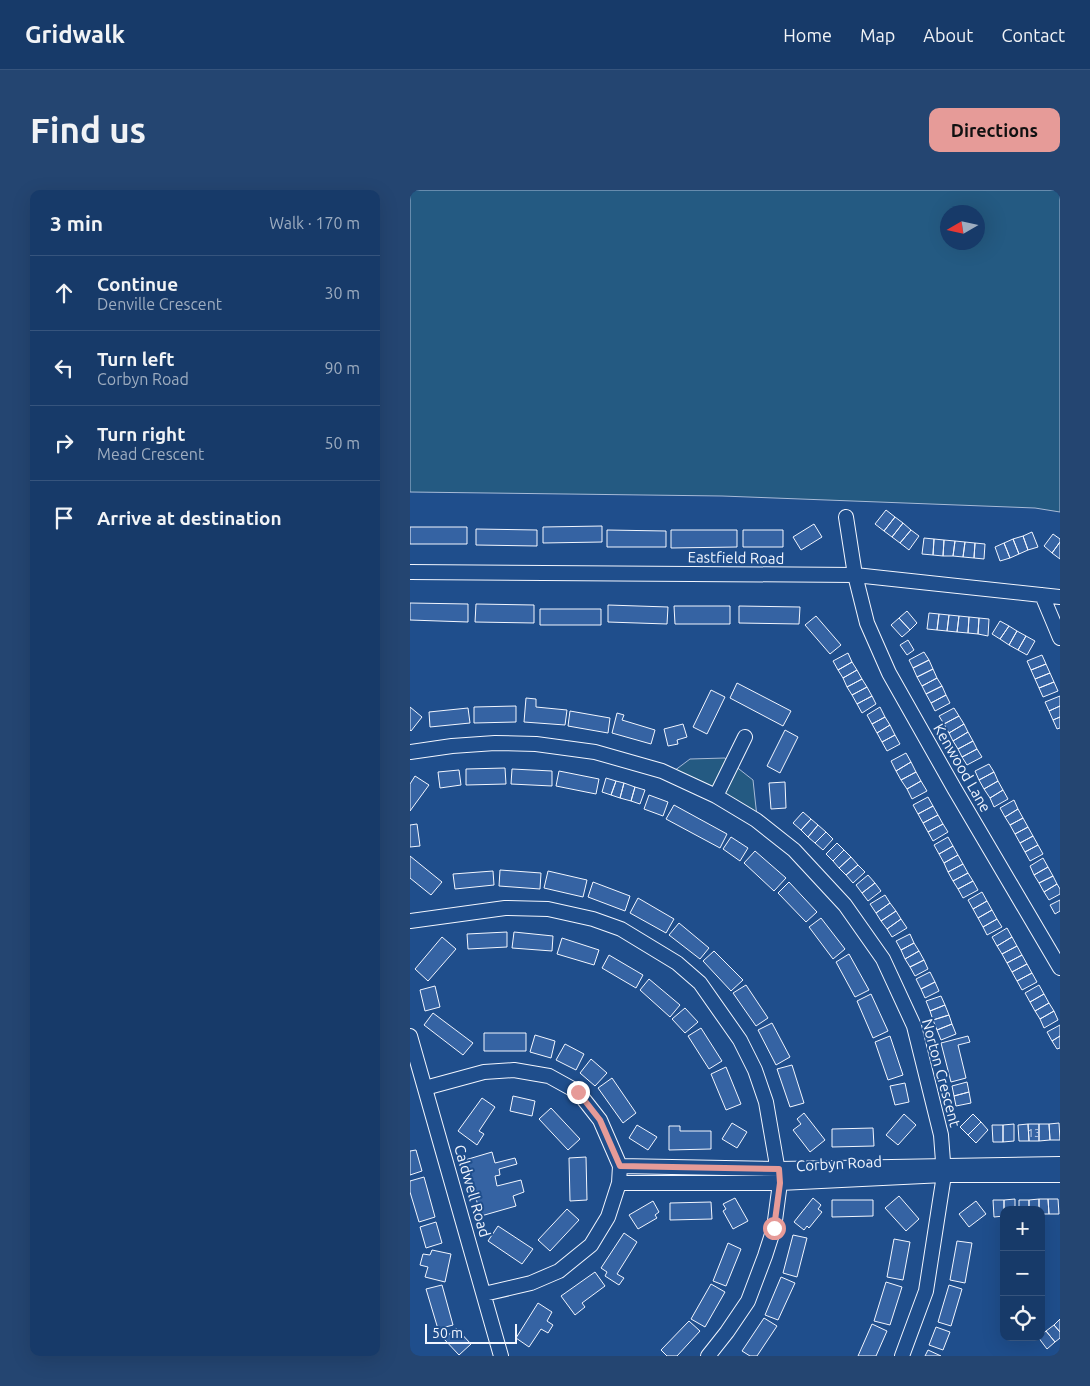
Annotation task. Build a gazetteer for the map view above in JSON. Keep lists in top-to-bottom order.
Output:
{
  "streets": {
    "street": [
      "Eastfield Road",
      "Kenwood Lane",
      "Norton Crescent",
      "Corbyn Road",
      "Caldwell Road"
    ]
  },
  "crossings": [
    ["Eastfield Road", "Kenwood Lane"],
    ["Norton Crescent", "Corbyn Road"]
  ],
  "house_numbers": ["13"],
  "scale_bar": "50 m",
  "north": "left",
  "page": {
    "header": "Gridwalk",
    "nav": [
      "Home",
      "Map",
      "About",
      "Contact"
    ],
    "buttons": "Directions",
    "title": "Find us",
    "heading": ["3 min", "Walk · 170 m"],
    "list": [
      ["Continue", "Denville Crescent", "30 m"],
      ["Turn left", "Corbyn Road", "90 m"],
      ["Turn right", "Mead Crescent", "50 m"],
      "Arrive at destination"
    ],
    "map_buttons": ["+", "−"],
    "scale": "50 m"
  }
}
